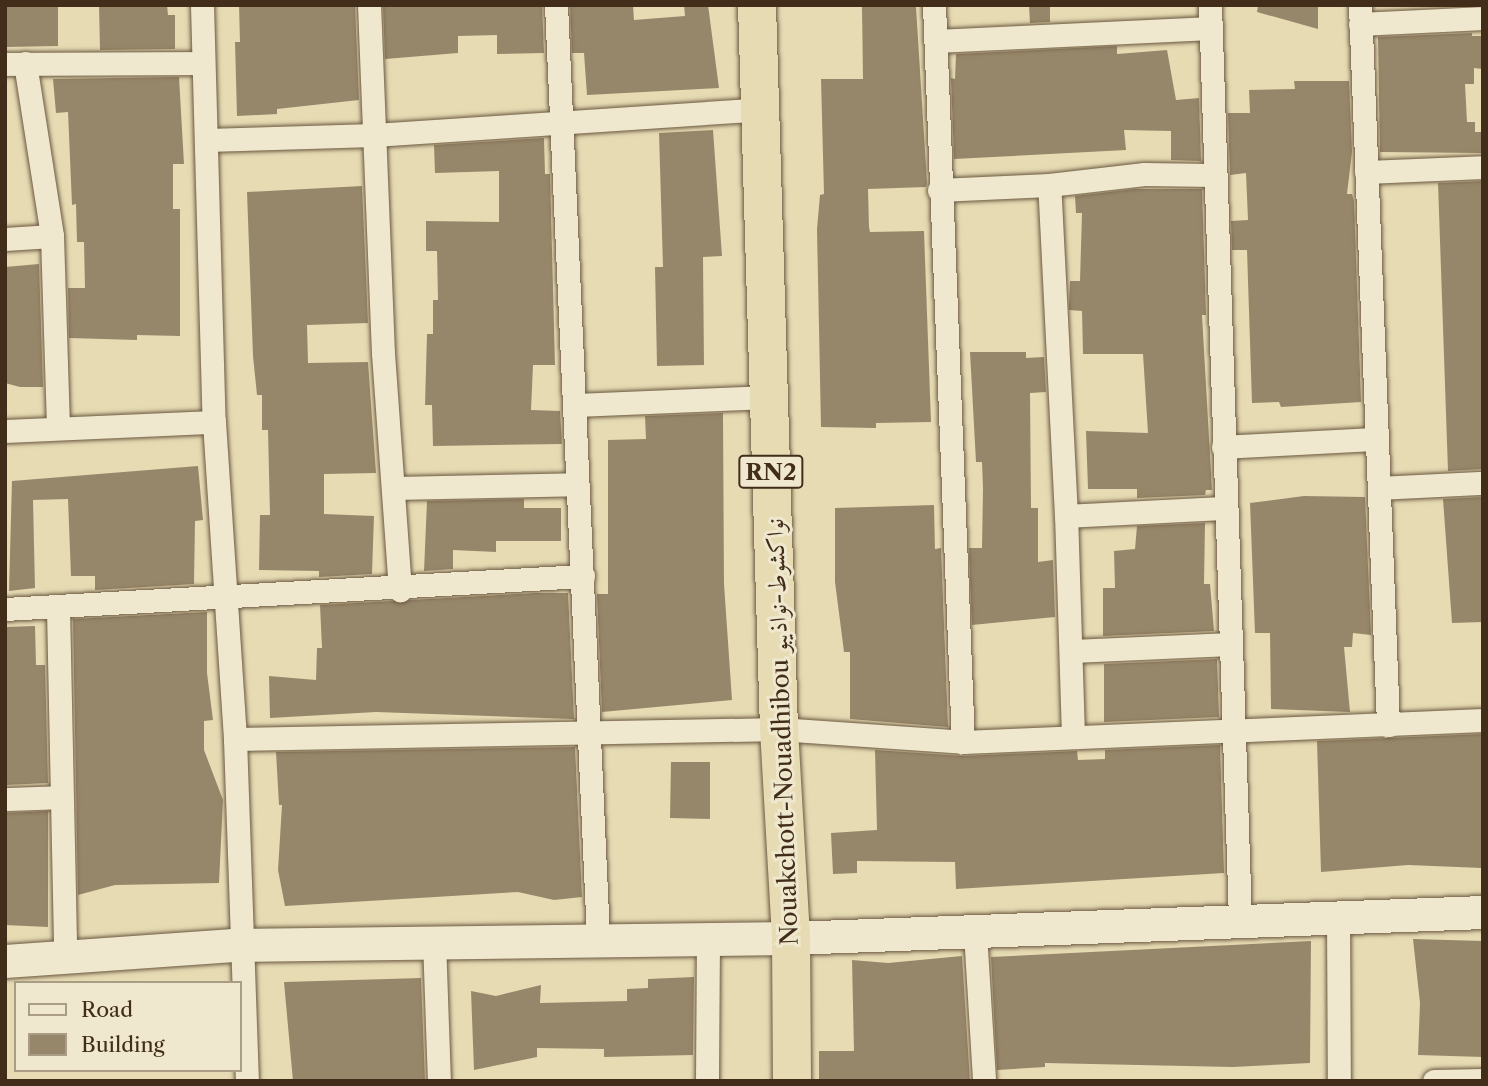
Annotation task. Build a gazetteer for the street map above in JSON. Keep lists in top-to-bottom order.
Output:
{
  "streets": {
    "highway": ["RN2", "Nouakchott-Nouadhibou نواكشوط-نواذيبو"]
  },
  "legend": ["Road", "Building"]
}
